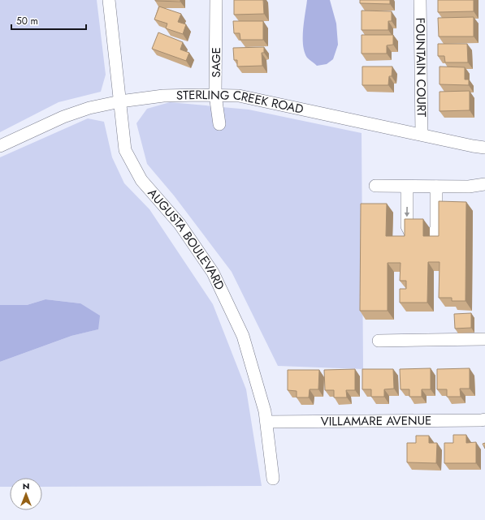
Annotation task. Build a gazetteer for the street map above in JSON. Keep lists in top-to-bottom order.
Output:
{
  "streets": {
    "street": [
      "SAGE",
      "FOUNTAIN COURT",
      "STERLING CREEK ROAD",
      "AUGUSTA BOULEVARD",
      "VILLAMARE AVENUE"
    ]
  },
  "crossings": [
    ["SAGE", "STERLING CREEK ROAD"],
    ["FOUNTAIN COURT", "STERLING CREEK ROAD"],
    ["STERLING CREEK ROAD", "AUGUSTA BOULEVARD"],
    ["AUGUSTA BOULEVARD", "VILLAMARE AVENUE"]
  ],
  "scale_bar": "50 m",
  "north": "top"
}
